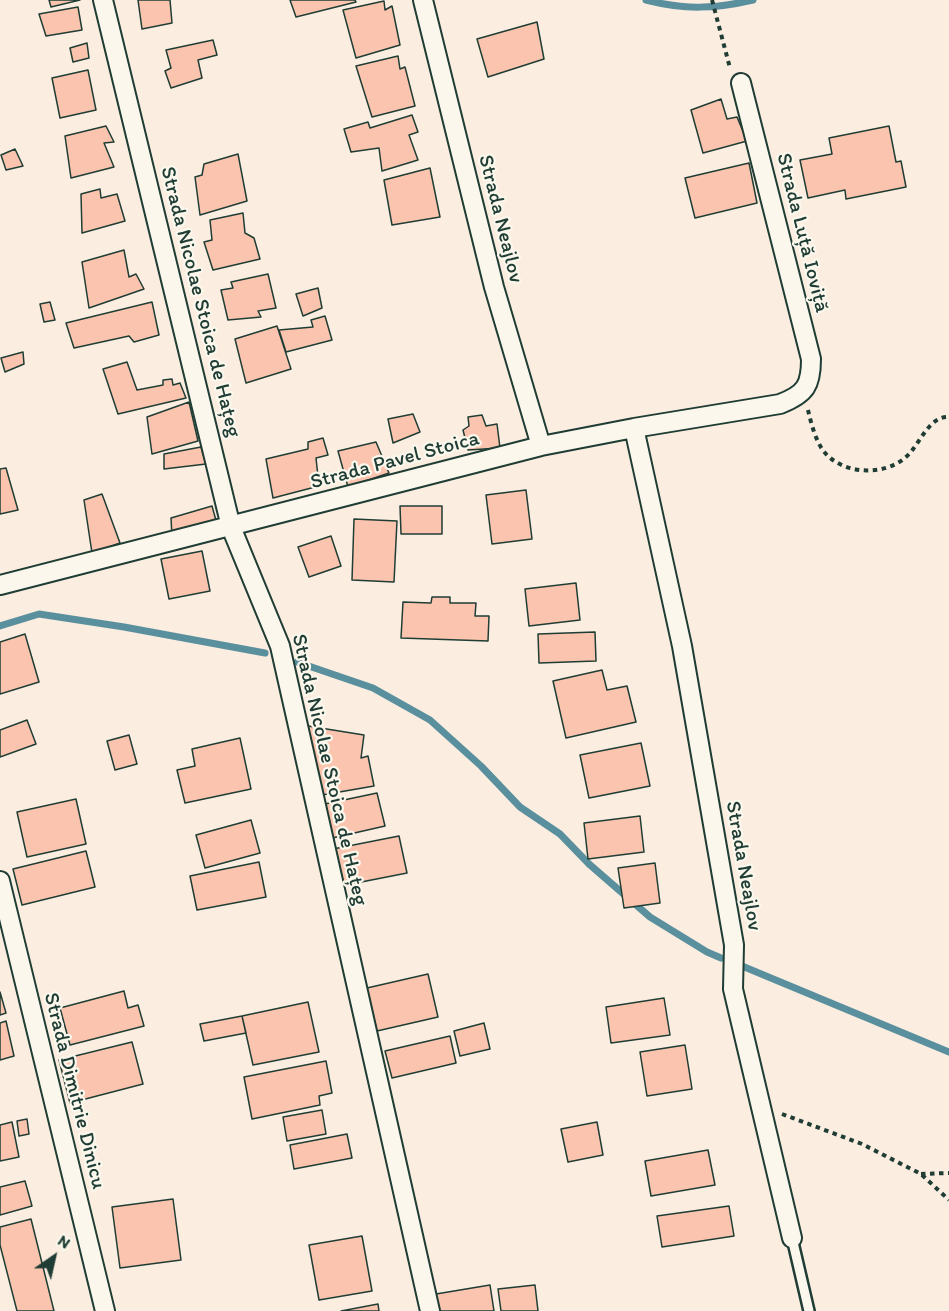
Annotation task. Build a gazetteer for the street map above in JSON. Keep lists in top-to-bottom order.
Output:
{
  "streets": {
    "street": [
      "Strada Neajlov",
      "Strada Luță Ioviță",
      "Strada Nicolae Stoica de Hațeg",
      "Strada Pavel Stoica",
      "Strada Dimitrie Dinicu"
    ]
  },
  "crossings": [
    ["Strada Neajlov", "Strada Pavel Stoica"],
    ["Strada Luță Ioviță", "Strada Pavel Stoica"],
    ["Strada Nicolae Stoica de Hațeg", "Strada Pavel Stoica"]
  ],
  "north": "top right"
}
